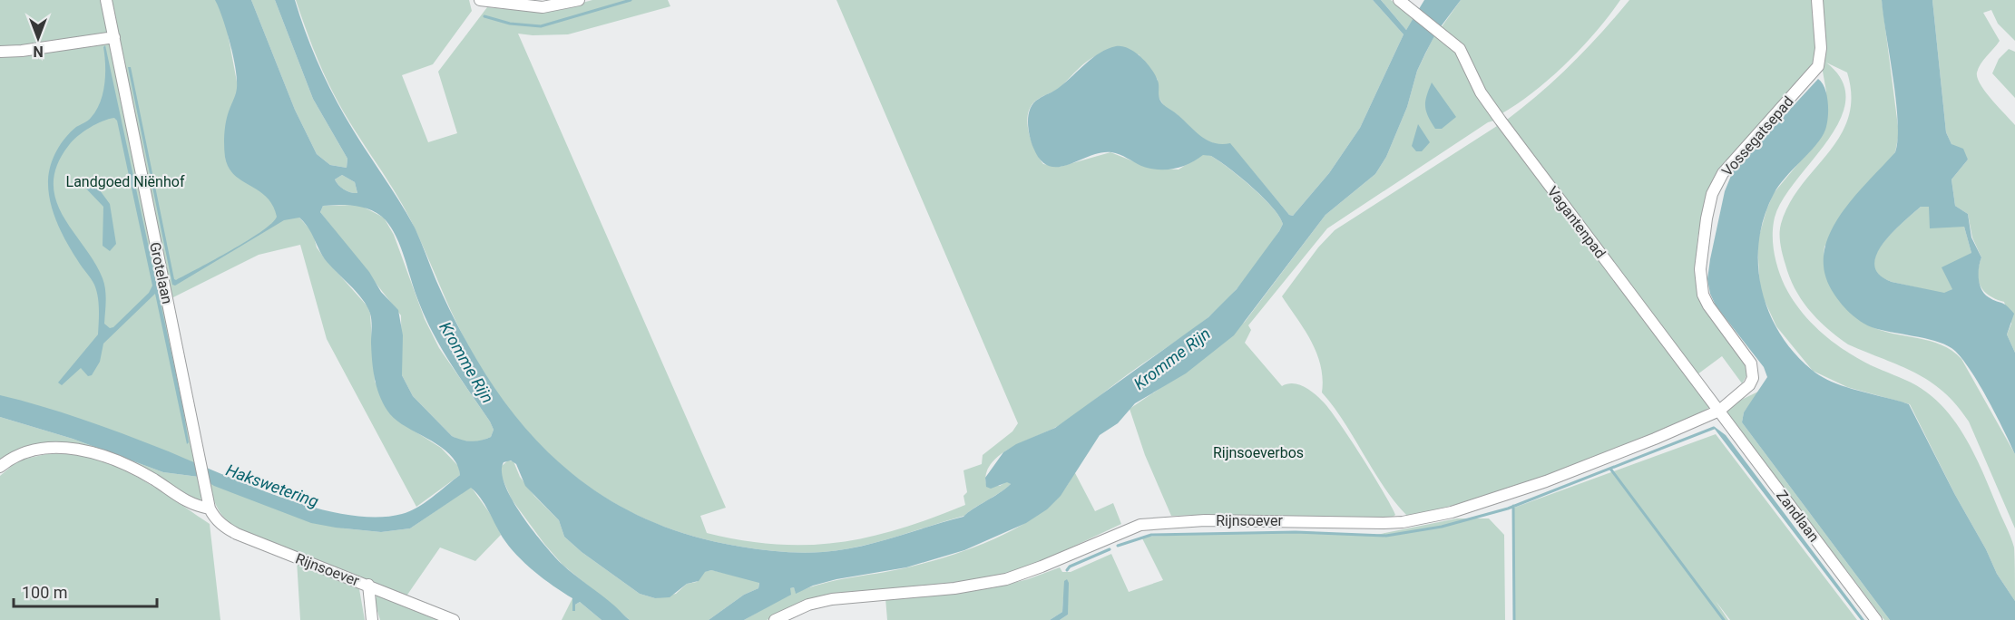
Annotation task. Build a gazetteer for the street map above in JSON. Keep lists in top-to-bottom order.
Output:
{
  "streets": {
    "street": [
      "Vossegatsepad",
      "Vagantenpad",
      "Grotelaan",
      "Zandlaan",
      "Rijnsoever"
    ]
  },
  "crossings": [
    ["Vossegatsepad", "Vagantenpad"],
    ["Vossegatsepad", "Zandlaan"],
    ["Vossegatsepad", "Rijnsoever"],
    ["Vagantenpad", "Zandlaan"],
    ["Vagantenpad", "Rijnsoever"],
    ["Grotelaan", "Rijnsoever"],
    ["Zandlaan", "Rijnsoever"]
  ],
  "water": ["Kromme Rijn", "Hakswetering"],
  "parks": ["Landgoed Niënhof", "Rijnsoeverbos"],
  "scale_bar": "100 m",
  "north": "bottom"
}
